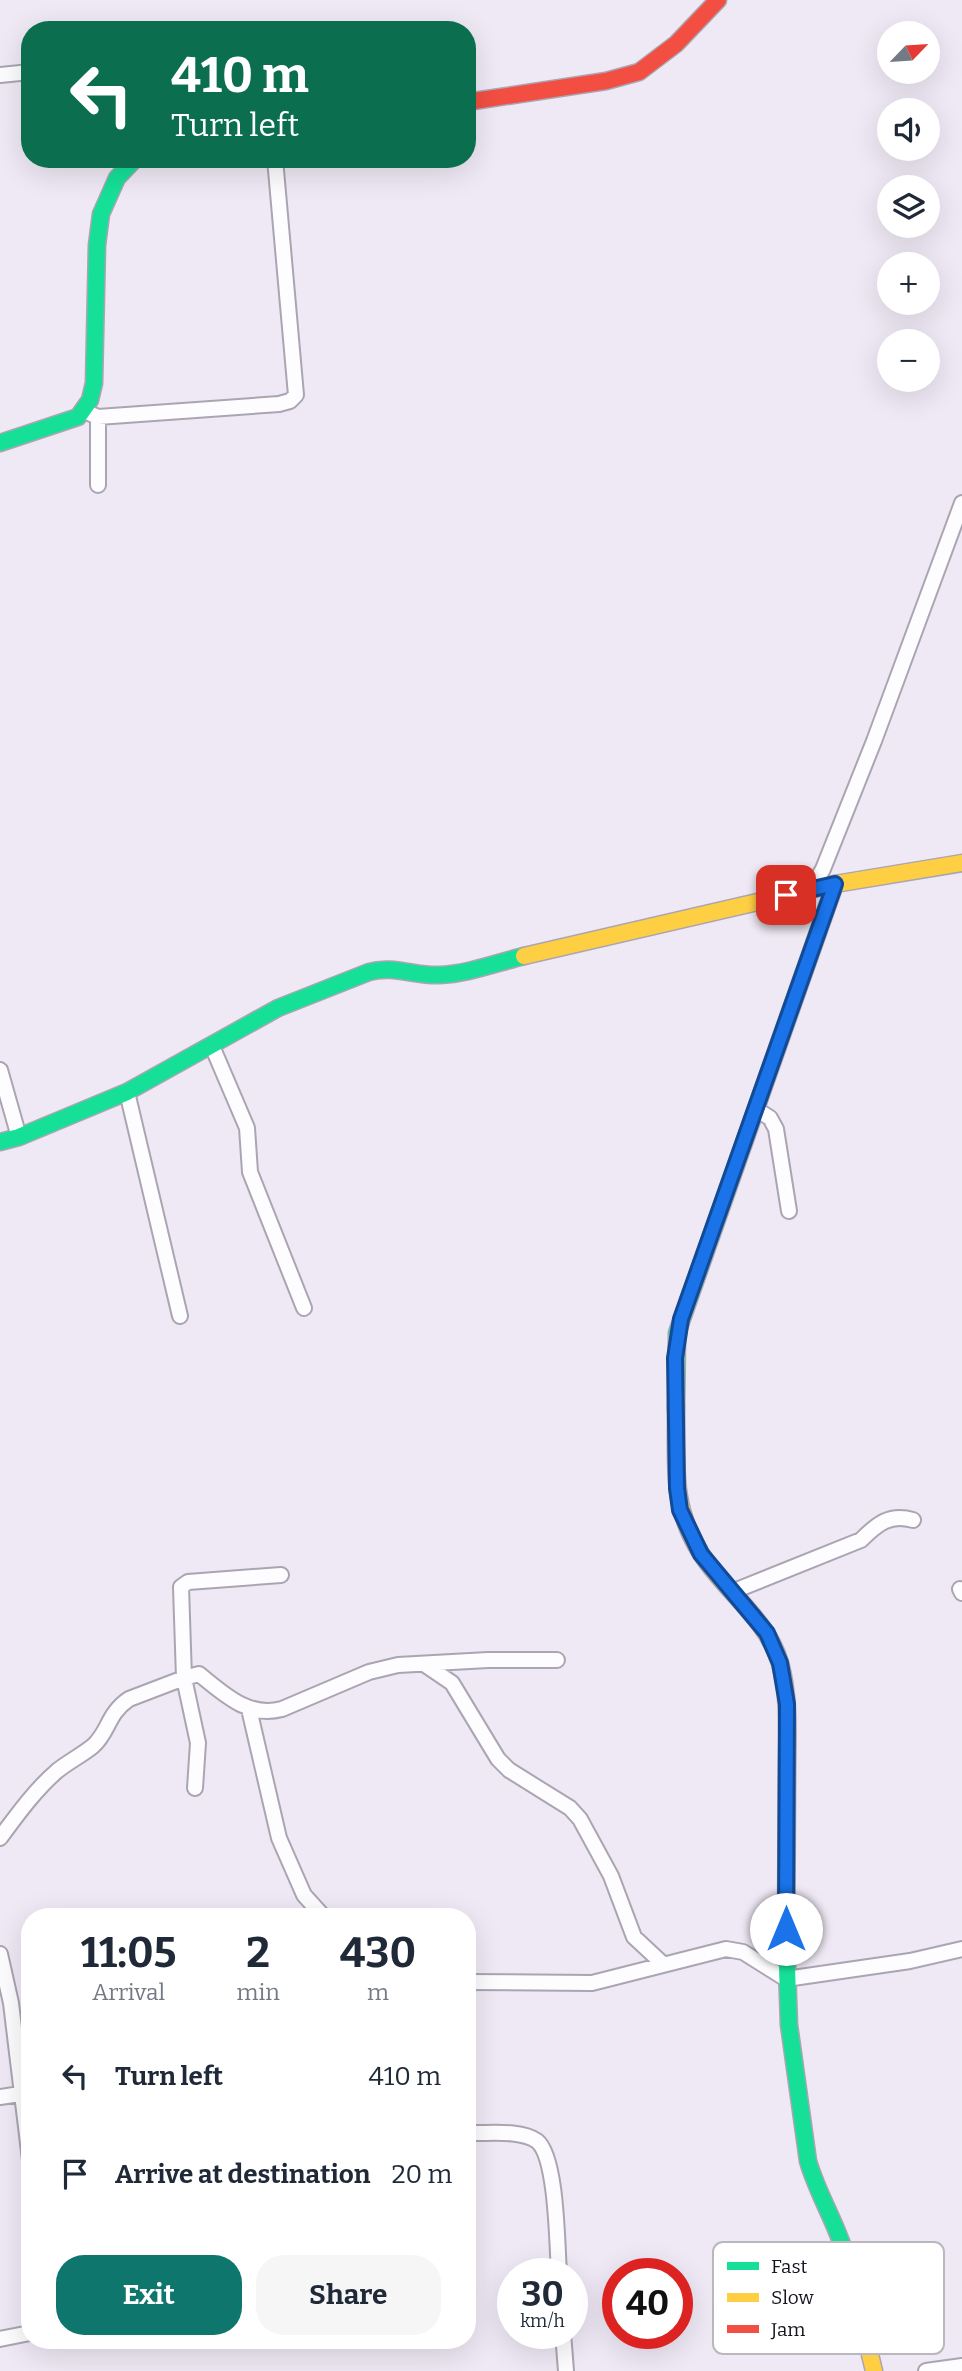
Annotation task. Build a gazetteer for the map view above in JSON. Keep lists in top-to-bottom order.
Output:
{
  "legend": ["Fast", "Slow", "Jam"],
  "north": "top right",
  "page": {
    "map_buttons": ["+", "−"],
    "turn": ["410 m", "Turn left"],
    "eta": [
      "11:05",
      "Arrival",
      "2",
      "min",
      "430",
      "m"
    ],
    "list": [
      {
        "name": "Turn left",
        "value": "410 m"
      },
      {
        "name": "Arrive at destination",
        "value": "20 m"
      }
    ],
    "buttons": ["Exit", "Share"],
    "speed": "30 km/h",
    "limit": "40"
  }
}
